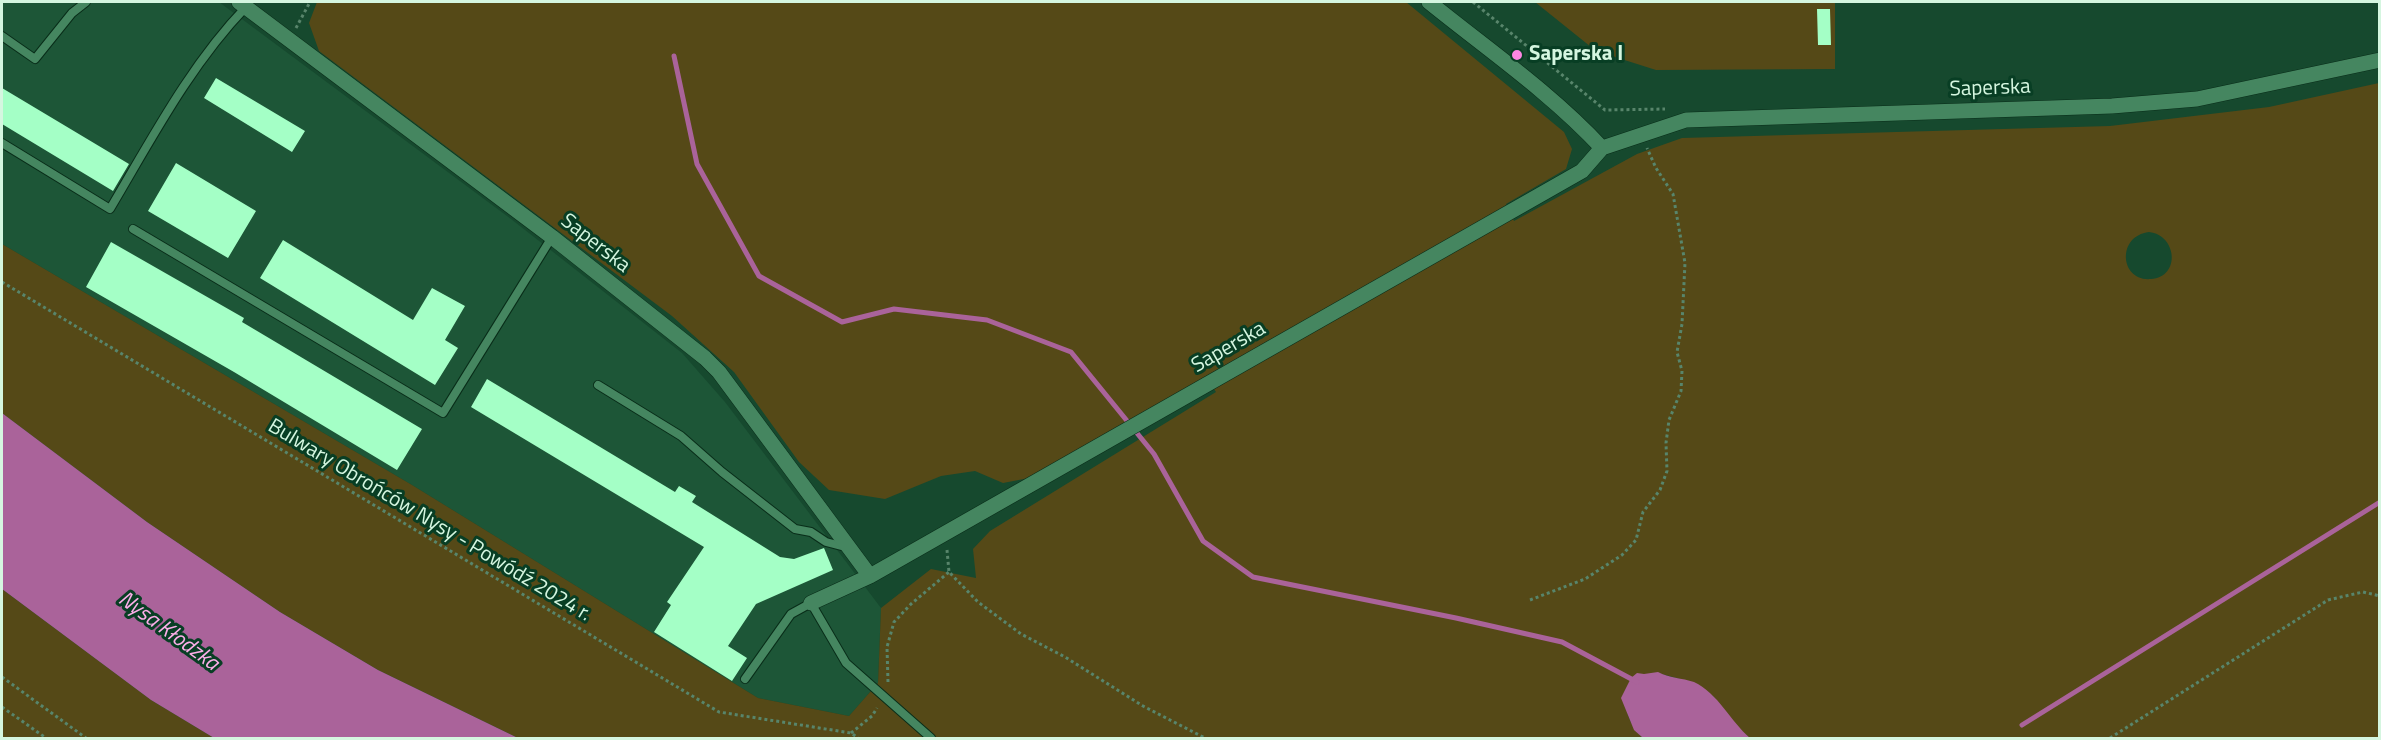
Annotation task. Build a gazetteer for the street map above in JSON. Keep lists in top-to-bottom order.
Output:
{
  "streets": {
    "street": ["Saperska"],
    "path": ["Bulwary Obrońców Nysy - Powódź 2024 r."]
  },
  "water": ["Nysa Kłodzka"],
  "places": ["Saperska I"]
}
